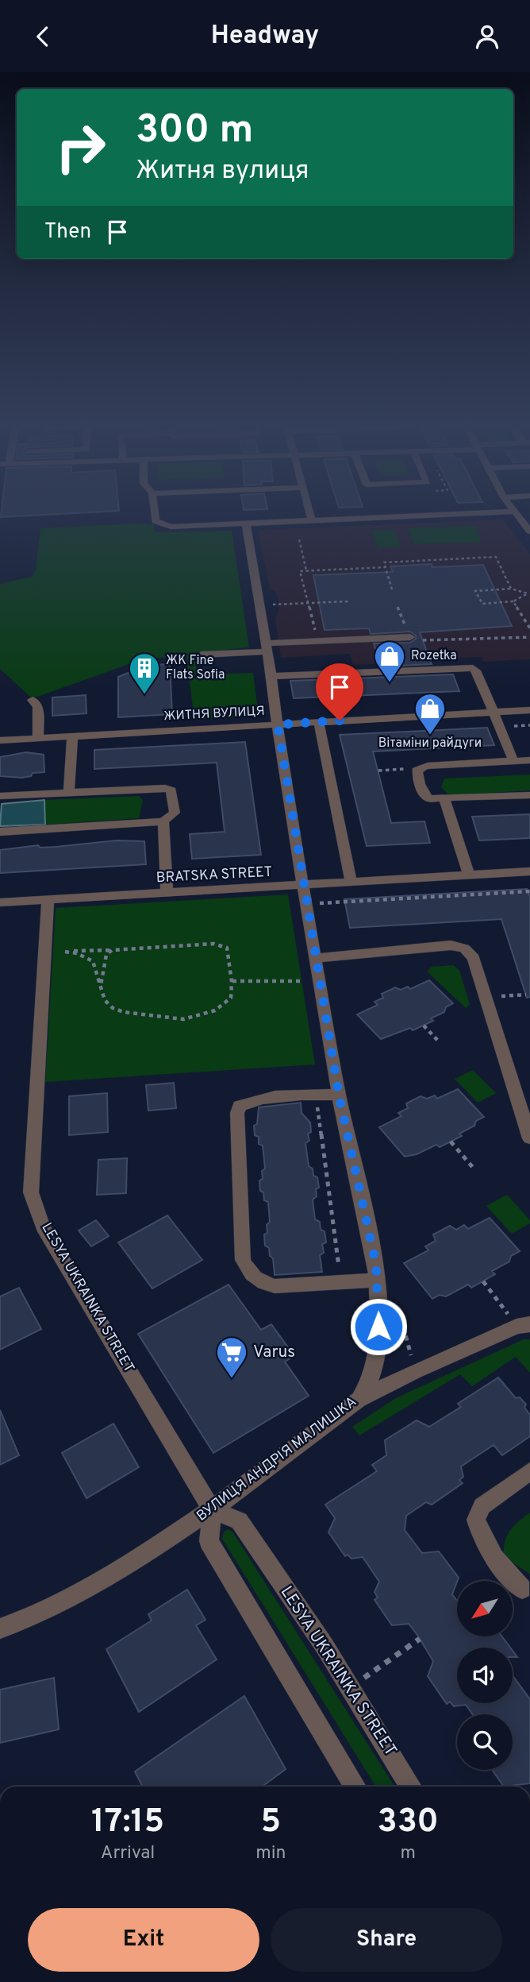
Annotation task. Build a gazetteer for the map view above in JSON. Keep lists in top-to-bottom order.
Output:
{
  "streets": {
    "street": [
      "ЖИТНЯ ВУЛИЦЯ",
      "BRATSKA STREET",
      "LESYA UKRAINKA STREET",
      "ВУЛИЦЯ АНДРІЯ МАЛИШКА"
    ]
  },
  "crossings": [
    ["ЖИТНЯ ВУЛИЦЯ", "ВУЛИЦЯ АНДРІЯ МАЛИШКА"],
    ["BRATSKA STREET", "LESYA UKRAINKA STREET"],
    ["BRATSKA STREET", "ВУЛИЦЯ АНДРІЯ МАЛИШКА"],
    ["LESYA UKRAINKA STREET", "ВУЛИЦЯ АНДРІЯ МАЛИШКА"]
  ],
  "places": {
    "shop": ["Rozetka", "Вітаміни райдуги"],
    "building": ["ЖК Fine Flats Sofia"],
    "supermarket": ["Varus"]
  },
  "north": "bottom left",
  "page": {
    "header": "Headway",
    "turn": ["300 m", "Житня вулиця"],
    "then": "Then",
    "eta": [
      "17:15",
      "Arrival",
      "5",
      "min",
      "330",
      "m"
    ],
    "buttons": ["Exit", "Share"]
  }
}
